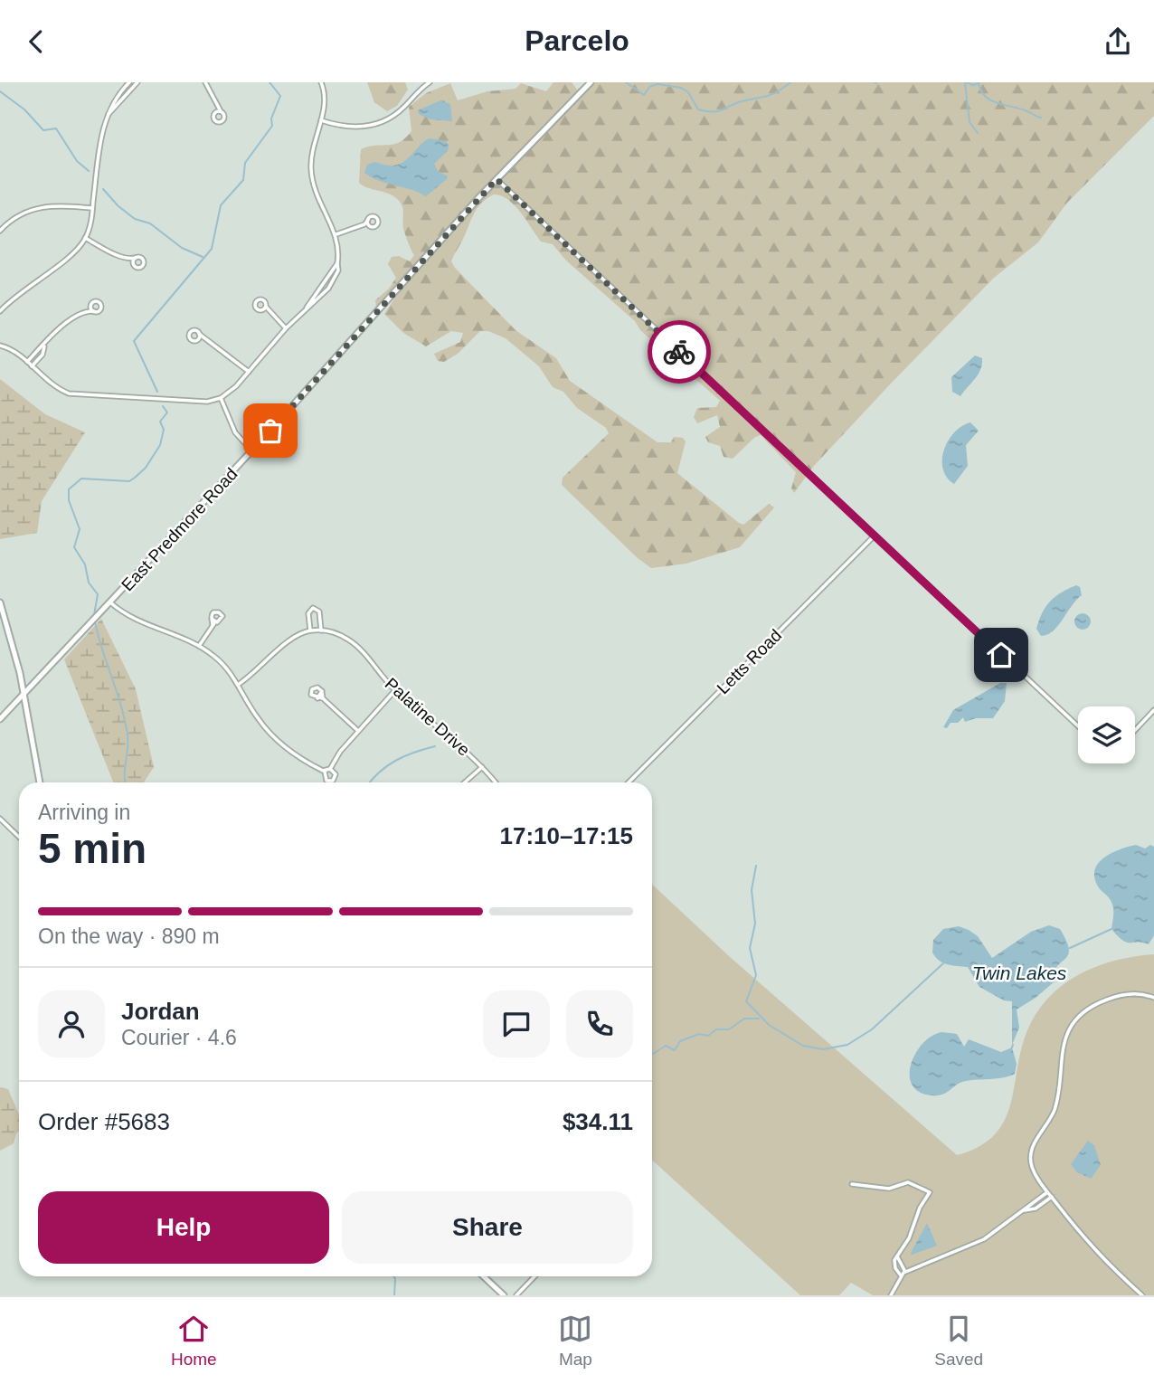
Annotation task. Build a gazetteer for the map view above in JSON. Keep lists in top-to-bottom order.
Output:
{
  "streets": {
    "street": ["East Predmore Road", "Letts Road", "Palatine Drive"]
  },
  "water": ["Twin Lakes"],
  "page": {
    "header": "Parcelo",
    "heading": ["5 min", "Arriving in", "17:10–17:15"],
    "panel": [
      "Jordan",
      "Courier · 4.6",
      "Order #5683",
      "$34.11"
    ],
    "bar": "On the way · 890 m",
    "buttons": ["Help", "Share"],
    "tabs": ["Home", "Map", "Saved"]
  }
}
